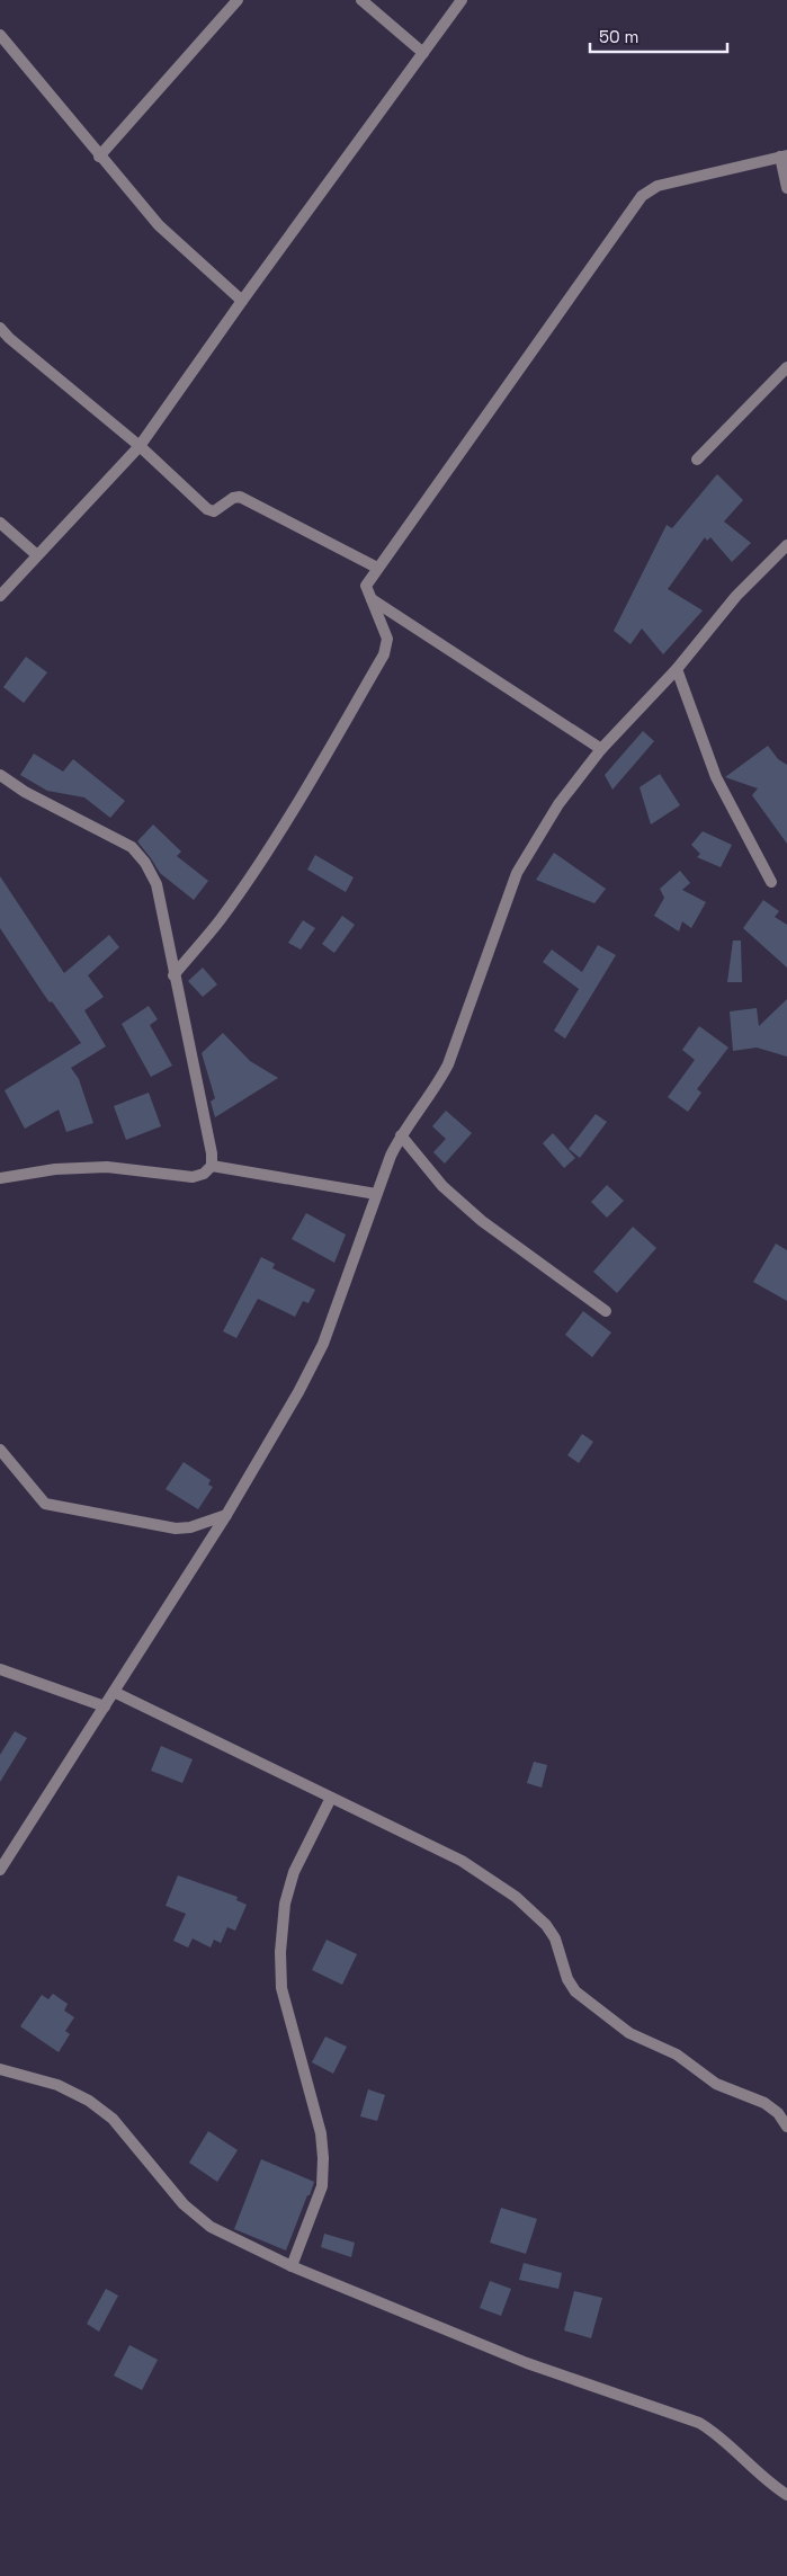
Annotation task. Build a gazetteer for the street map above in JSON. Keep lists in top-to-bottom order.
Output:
{
  "scale_bar": "50 m"
}
